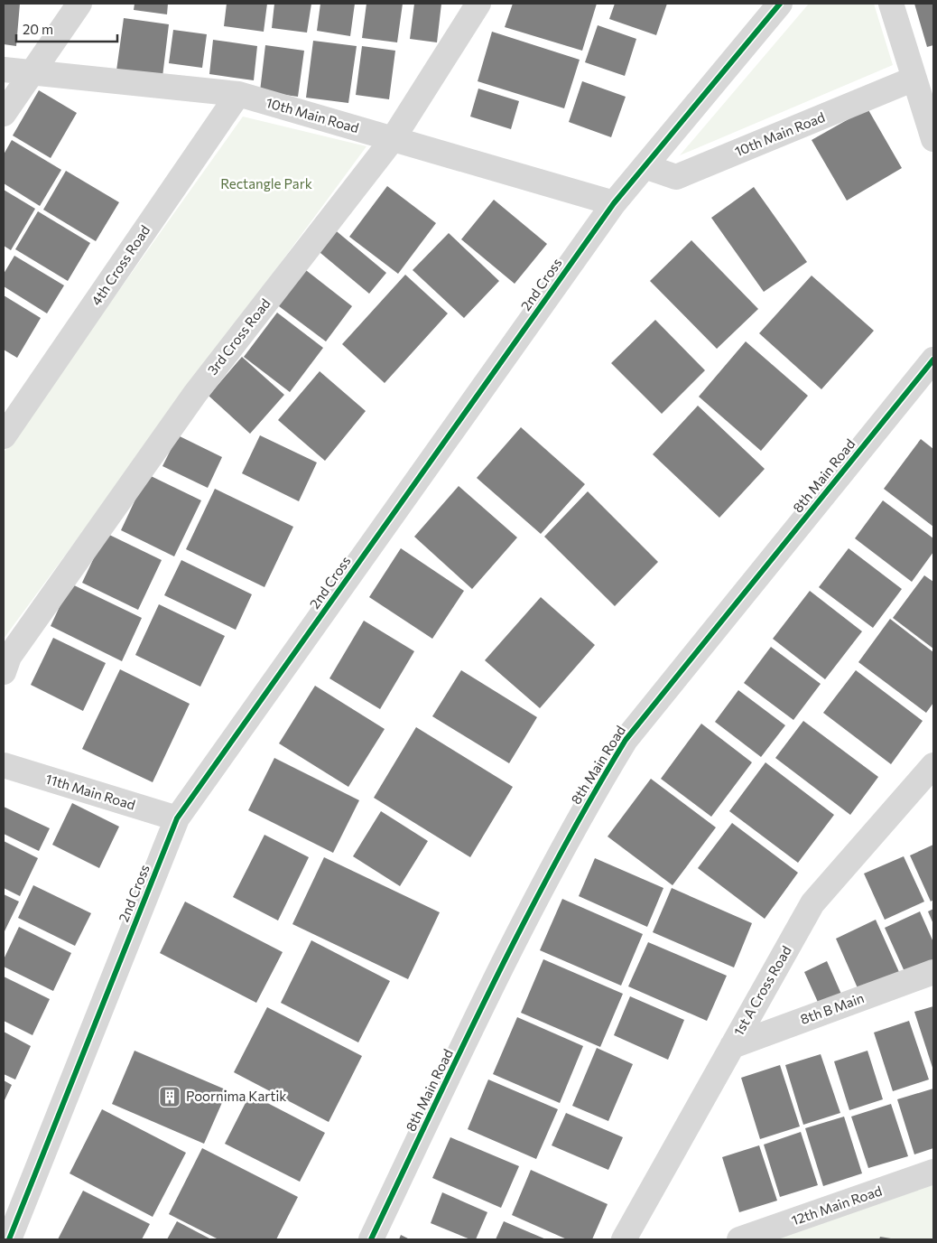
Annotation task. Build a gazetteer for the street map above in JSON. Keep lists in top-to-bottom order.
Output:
{
  "streets": {
    "street": [
      "10th Main Road",
      "4th Cross Road",
      "2nd Cross",
      "3rd Cross Road",
      "8th Main Road",
      "11th Main Road",
      "1st A Cross Road",
      "8th B Main",
      "12th Main Road"
    ]
  },
  "crossings": [
    ["10th Main Road", "4th Cross Road"],
    ["10th Main Road", "2nd Cross"],
    ["10th Main Road", "3rd Cross Road"],
    ["2nd Cross", "11th Main Road"],
    ["1st A Cross Road", "8th B Main"]
  ],
  "parks": ["Rectangle Park"],
  "places": {
    "building": ["Poornima Kartik"]
  },
  "scale_bar": "20 m"
}
